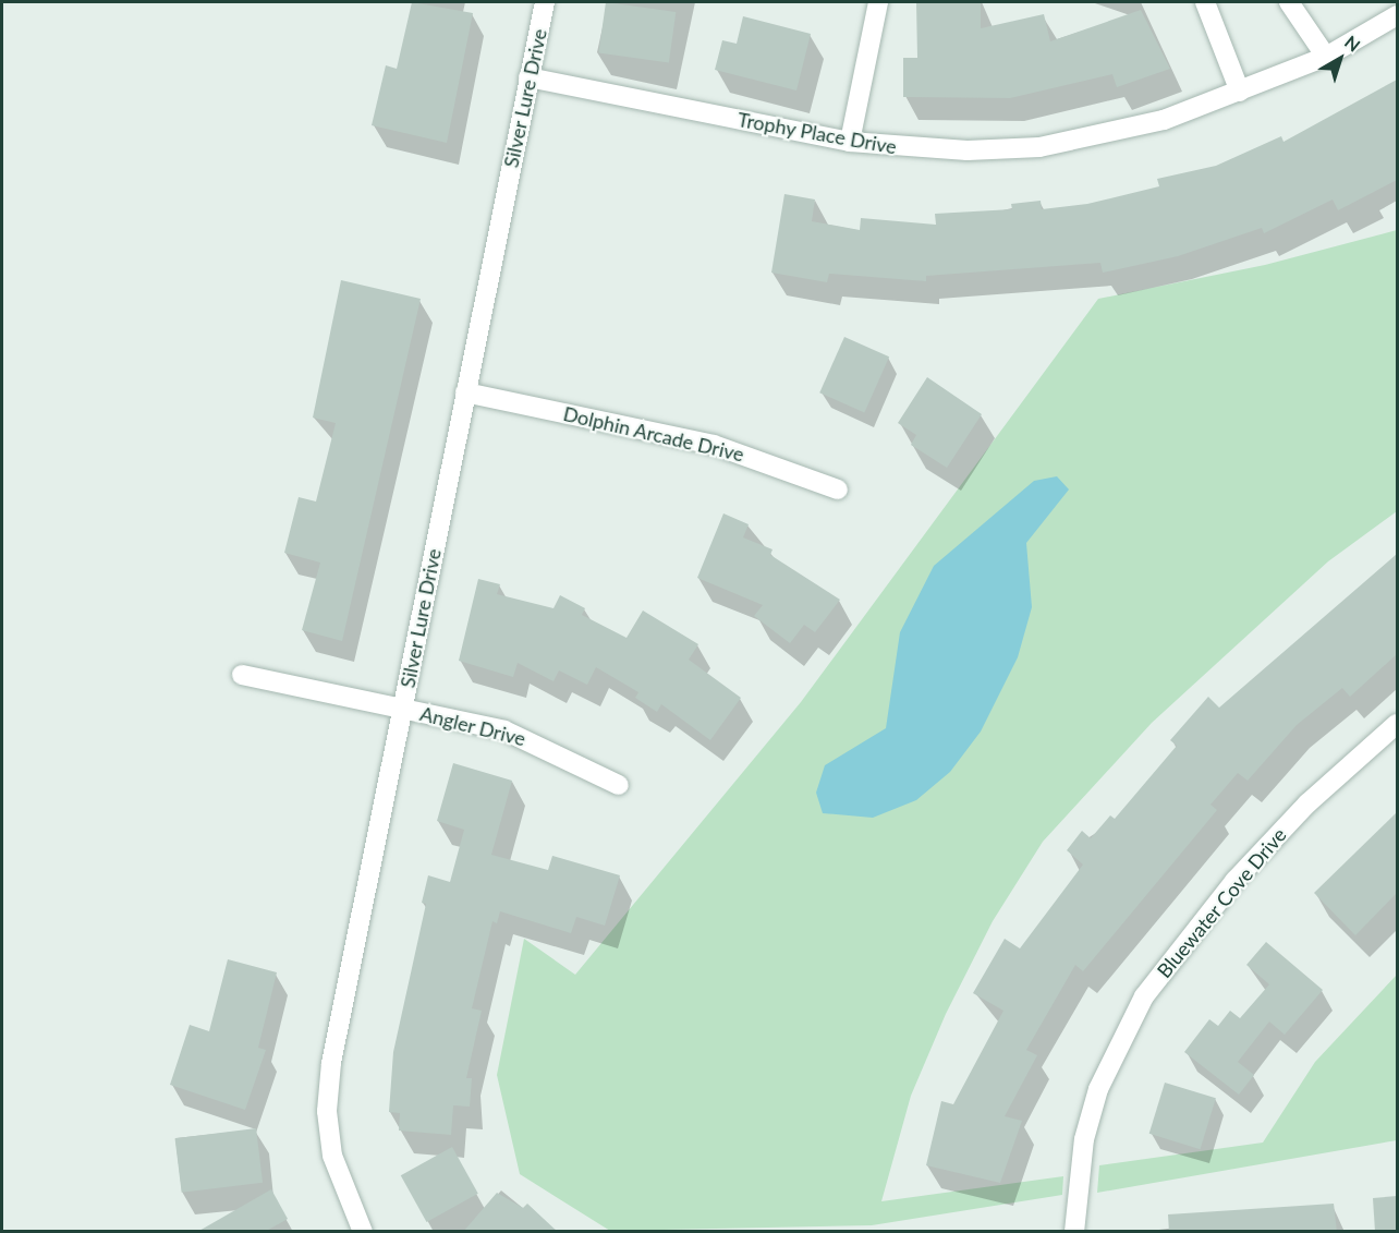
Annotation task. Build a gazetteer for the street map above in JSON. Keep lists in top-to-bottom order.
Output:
{
  "streets": {
    "street": [
      "Silver Lure Drive",
      "Trophy Place Drive",
      "Dolphin Arcade Drive",
      "Angler Drive",
      "Bluewater Cove Drive"
    ]
  },
  "crossings": [
    ["Silver Lure Drive", "Trophy Place Drive"],
    ["Silver Lure Drive", "Dolphin Arcade Drive"],
    ["Silver Lure Drive", "Angler Drive"]
  ],
  "north": "top right"
}
